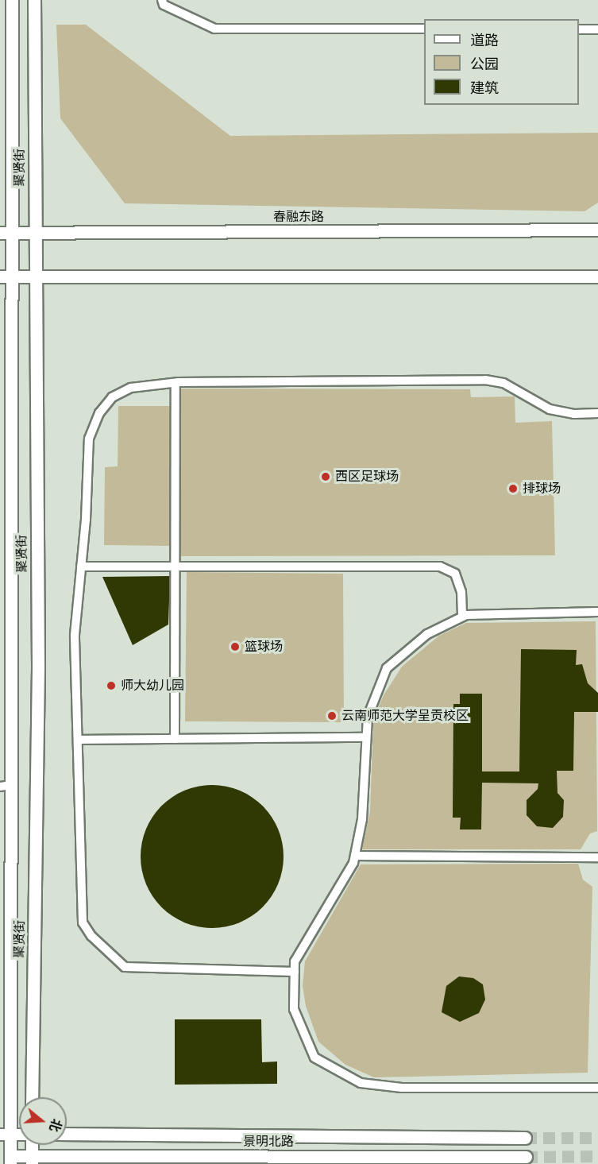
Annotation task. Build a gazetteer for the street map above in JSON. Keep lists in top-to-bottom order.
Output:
{
  "streets": {
    "main road": ["聚贤街", "春融东路", "景明北路"]
  },
  "crossings": [
    ["聚贤街", "春融东路"],
    ["聚贤街", "景明北路"]
  ],
  "places": [
    "西区足球场",
    "排球场",
    "篮球场",
    "师大幼儿园",
    "云南师范大学呈贡校区"
  ],
  "legend": ["道路", "公园", "建筑"],
  "north": "right"
}
